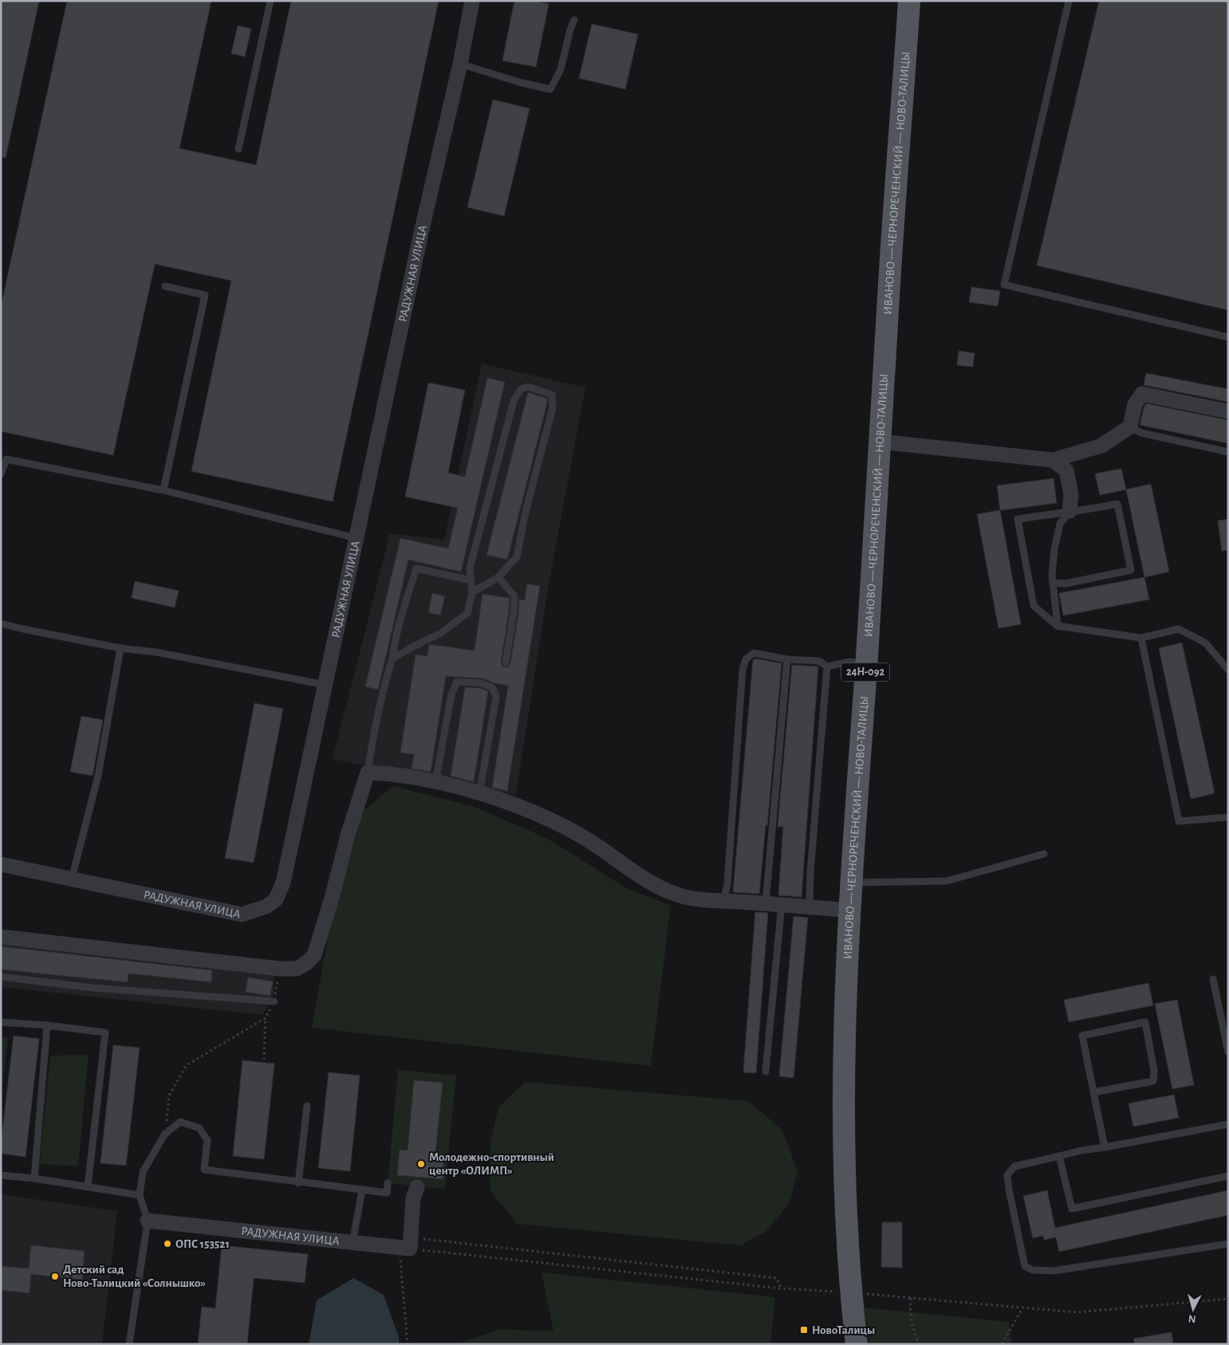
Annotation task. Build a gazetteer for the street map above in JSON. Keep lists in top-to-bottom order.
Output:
{
  "streets": {
    "main road": ["ИВАНОВО — ЧЕРНОРЕЧЕНСКИЙ — НОВО-ТАЛИЦЫ", "24Н-092"],
    "street": ["РАДУЖНАЯ УЛИЦА"]
  },
  "places": {
    "other": ["Молодежно-спортивный центр «ОЛИМП»", "ОПС 153521", "Детский сад Ново-Талицкий «Солнышко»"],
    "transit": ["НовоТалицы"]
  },
  "north": "bottom"
}
